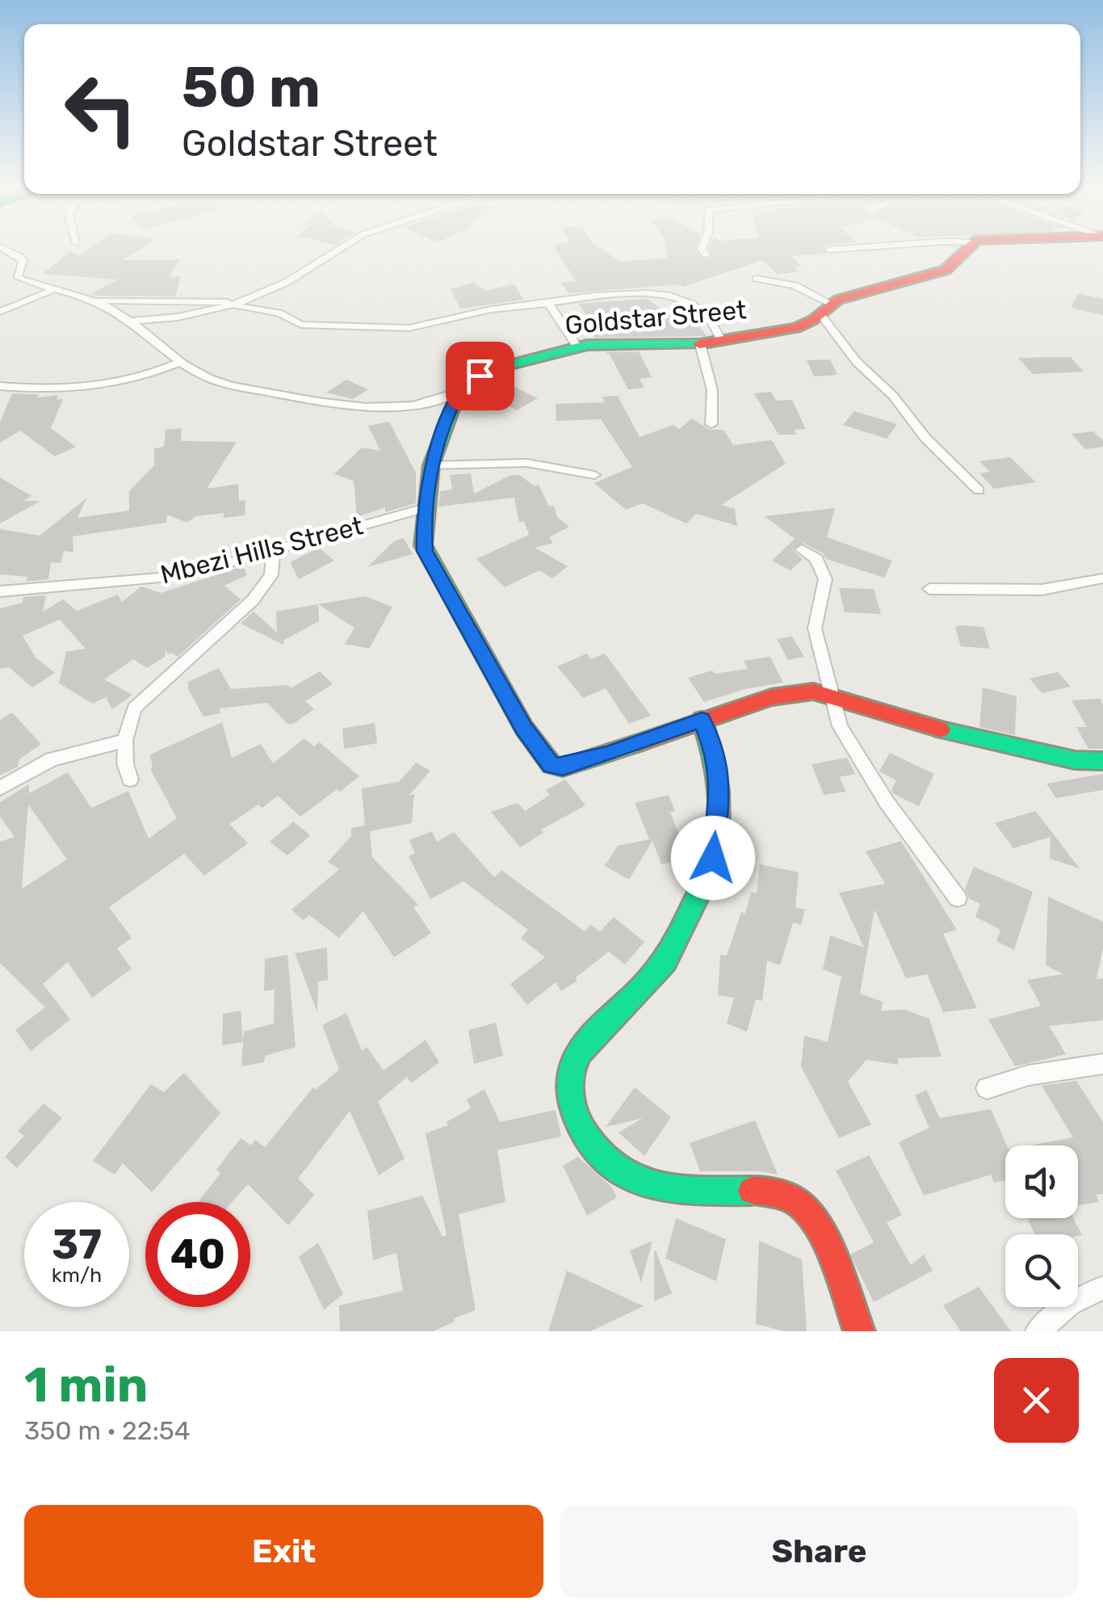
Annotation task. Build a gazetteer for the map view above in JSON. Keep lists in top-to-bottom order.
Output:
{
  "streets": {
    "street": ["Goldstar Street", "Mbezi Hills Street"]
  },
  "page": {
    "turn": ["50 m", "Goldstar Street"],
    "speed": "37 km/h",
    "limit": "40",
    "heading": ["1 min", "350 m · 22:54"],
    "buttons": ["Exit", "Share"]
  }
}
